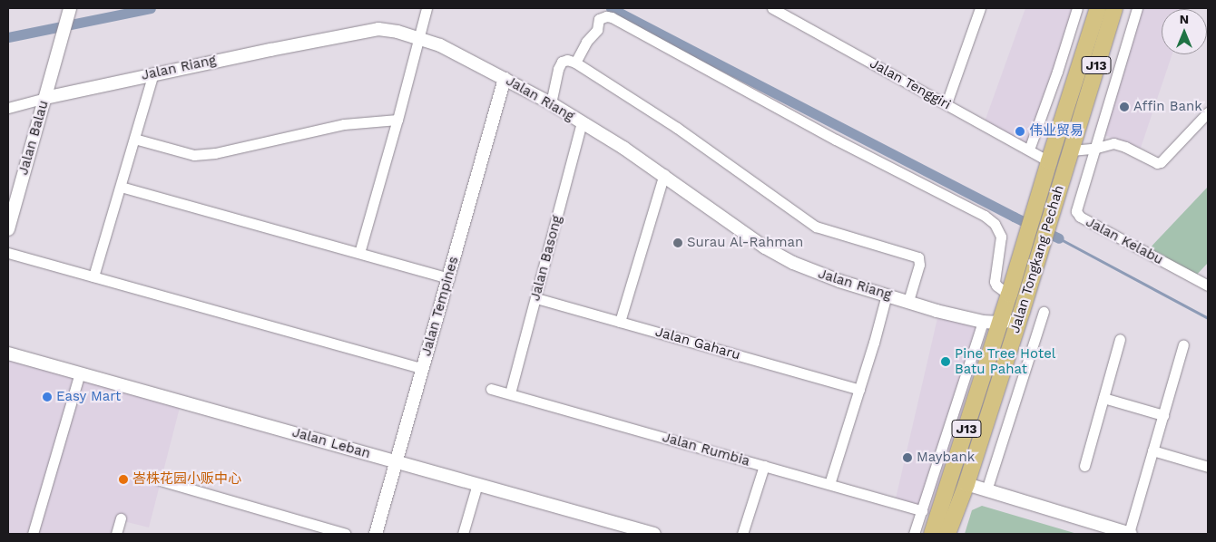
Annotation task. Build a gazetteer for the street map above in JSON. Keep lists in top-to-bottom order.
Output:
{
  "streets": {
    "main road": ["J13", "Jalan Tongkang Pechah"],
    "street": [
      "Jalan Riang",
      "Jalan Tenggiri",
      "Jalan Balau",
      "Jalan Kelabu",
      "Jalan Basong",
      "Jalan Tempines",
      "Jalan Gaharu",
      "Jalan Leban",
      "Jalan Rumbia"
    ]
  },
  "crossings": [
    ["Jalan Riang", "Jalan Balau"],
    ["Jalan Riang", "Jalan Basong"],
    ["Jalan Riang", "Jalan Tongkang Pechah"],
    ["Jalan Riang", "Jalan Tempines"],
    ["Jalan Tenggiri", "Jalan Tongkang Pechah"],
    ["Jalan Basong", "Jalan Gaharu"],
    ["Jalan Basong", "Jalan Rumbia"],
    ["Jalan Tempines", "Jalan Leban"]
  ],
  "places": [
    "Affin Bank",
    "伟业贸易",
    "Surau Al-Rahman",
    "Pine Tree Hotel Batu Pahat",
    "Easy Mart",
    "Maybank",
    "峇株花园小贩中心"
  ],
  "north": "top"
}
